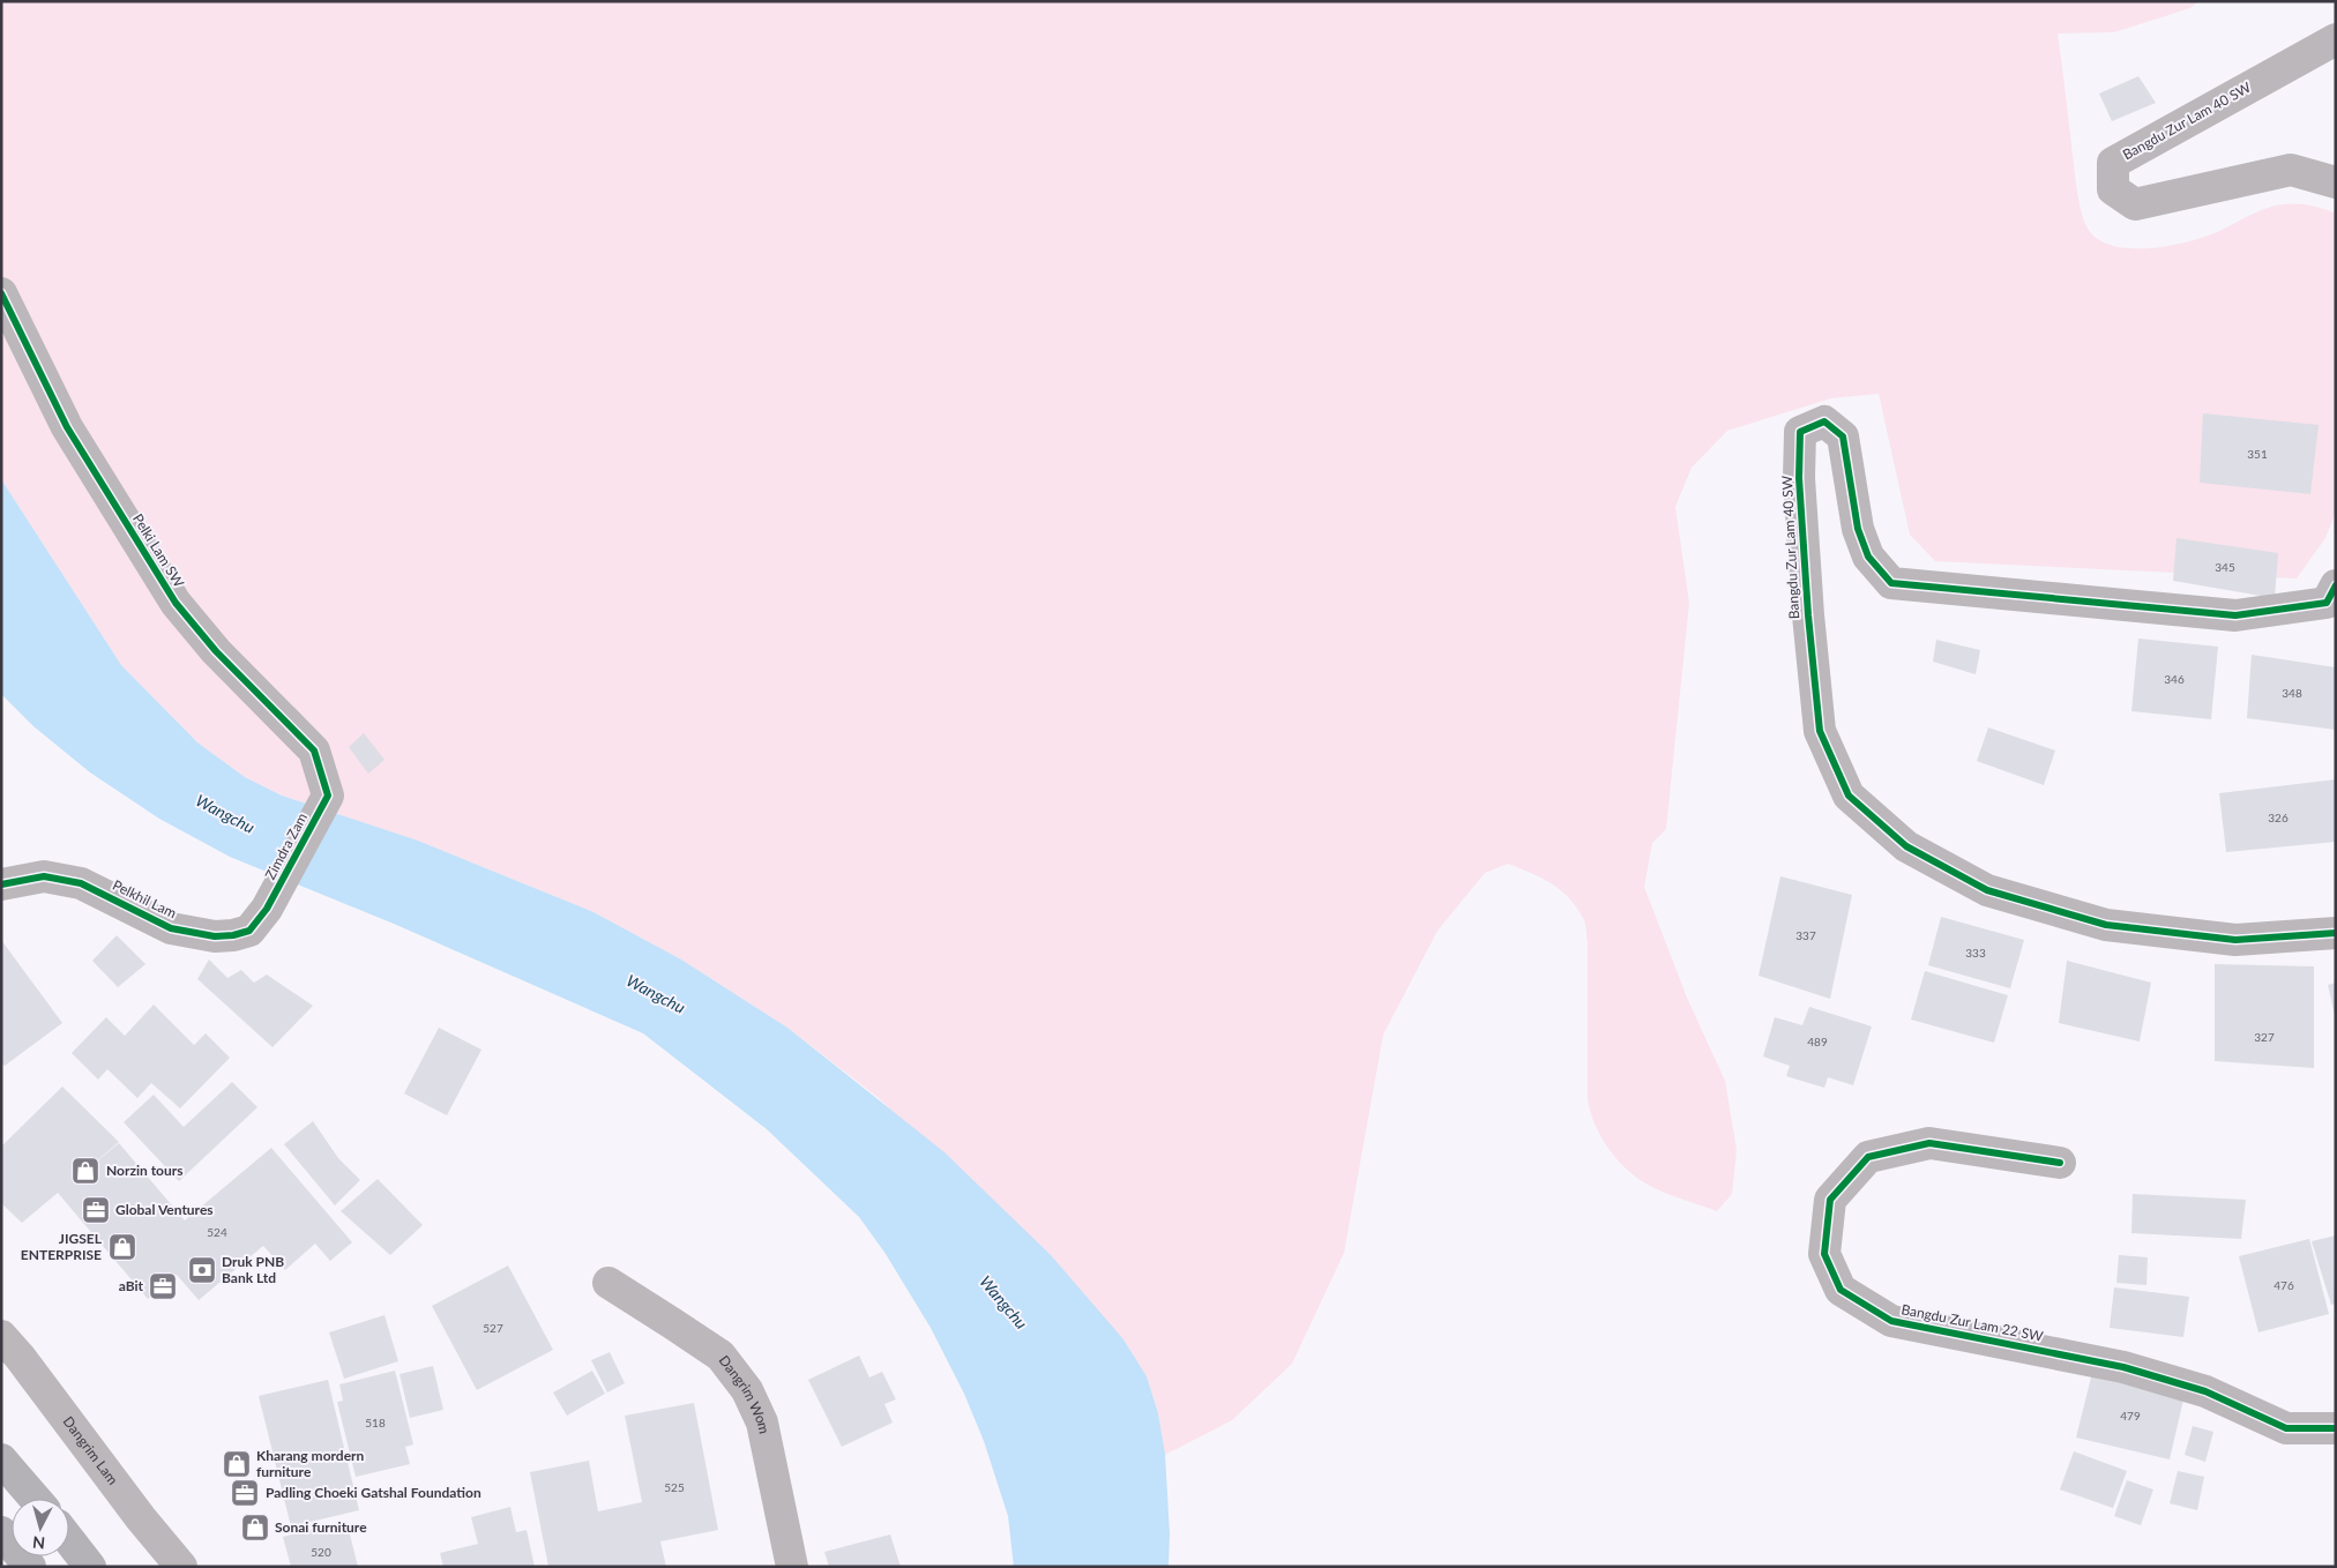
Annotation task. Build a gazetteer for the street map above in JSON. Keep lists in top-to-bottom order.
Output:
{
  "streets": {
    "street": [
      "Bangdu Zur Lam 40 SW",
      "Pelki Lam SW",
      "Zimdra Zam",
      "Pelkhil Lam",
      "Bangdu Zur Lam 22 SW",
      "Dangrim Wom",
      "Dangrim Lam"
    ]
  },
  "crossings": [
    ["Pelki Lam SW", "Zimdra Zam"],
    ["Zimdra Zam", "Pelkhil Lam"]
  ],
  "water": ["Wangchu"],
  "places": {
    "shop": [
      "Norzin tours",
      "JIGSEL ENTERPRISE",
      "Kharang mordern furniture",
      "Sonai furniture"
    ],
    "office": ["Global Ventures", "aBit", "Padling Choeki Gatshal Foundation"],
    "bank": ["Druk PNB Bank Ltd"]
  },
  "house_numbers": [
    "351",
    "345",
    "346",
    "348",
    "326",
    "337",
    "333",
    "327",
    "489",
    "524",
    "476",
    "527",
    "479",
    "518",
    "525",
    "520"
  ],
  "north": "bottom"
}
